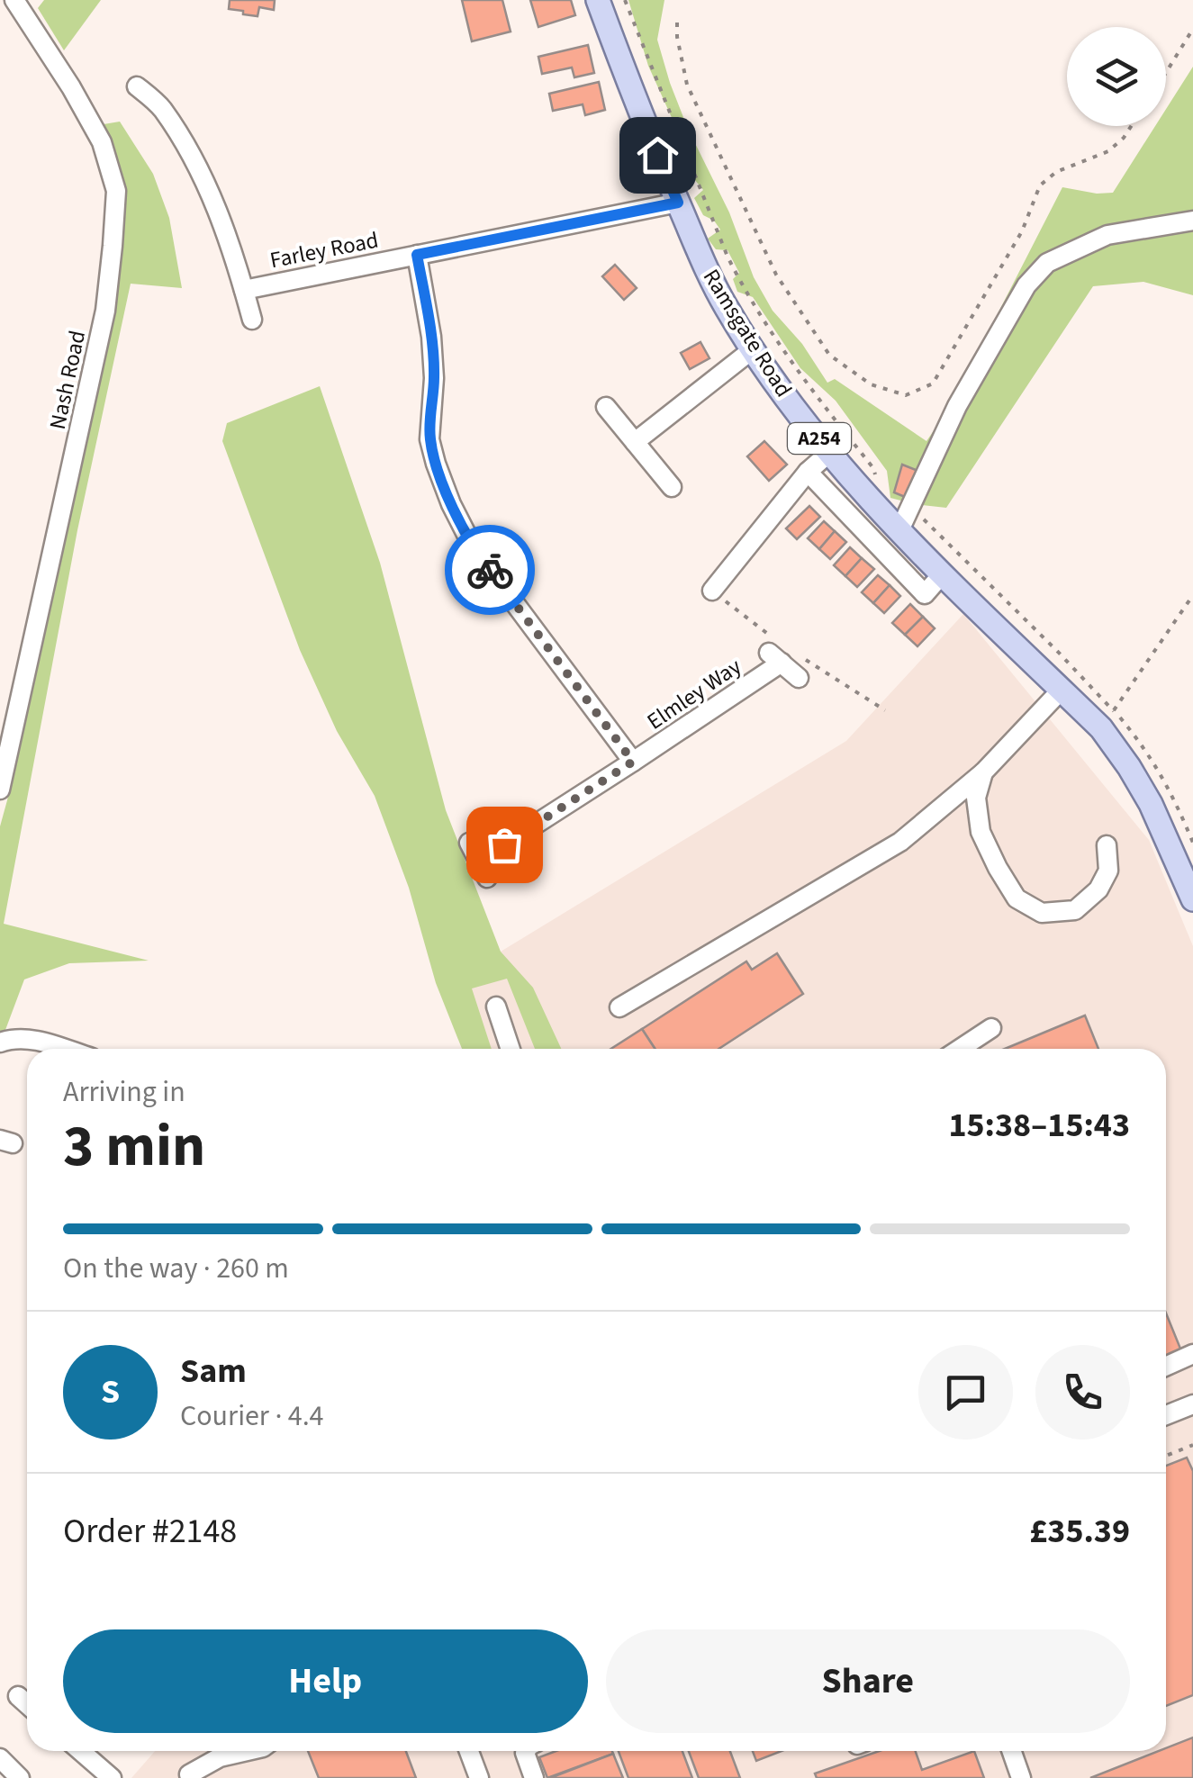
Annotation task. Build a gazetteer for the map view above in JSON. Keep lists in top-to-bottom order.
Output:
{
  "streets": {
    "main road": ["Ramsgate Road", "A254"],
    "street": ["Farley Road", "Nash Road", "Elmley Way"]
  },
  "crossings": [
    ["Farley Road", "Ramsgate Road"]
  ],
  "page": {
    "heading": ["3 min", "Arriving in", "15:38–15:43"],
    "panel": [
      "Sam",
      "Courier · 4.4",
      "Order #2148",
      "£35.39"
    ],
    "bar": "On the way · 260 m",
    "round": "S",
    "buttons": ["Help", "Share"]
  }
}
